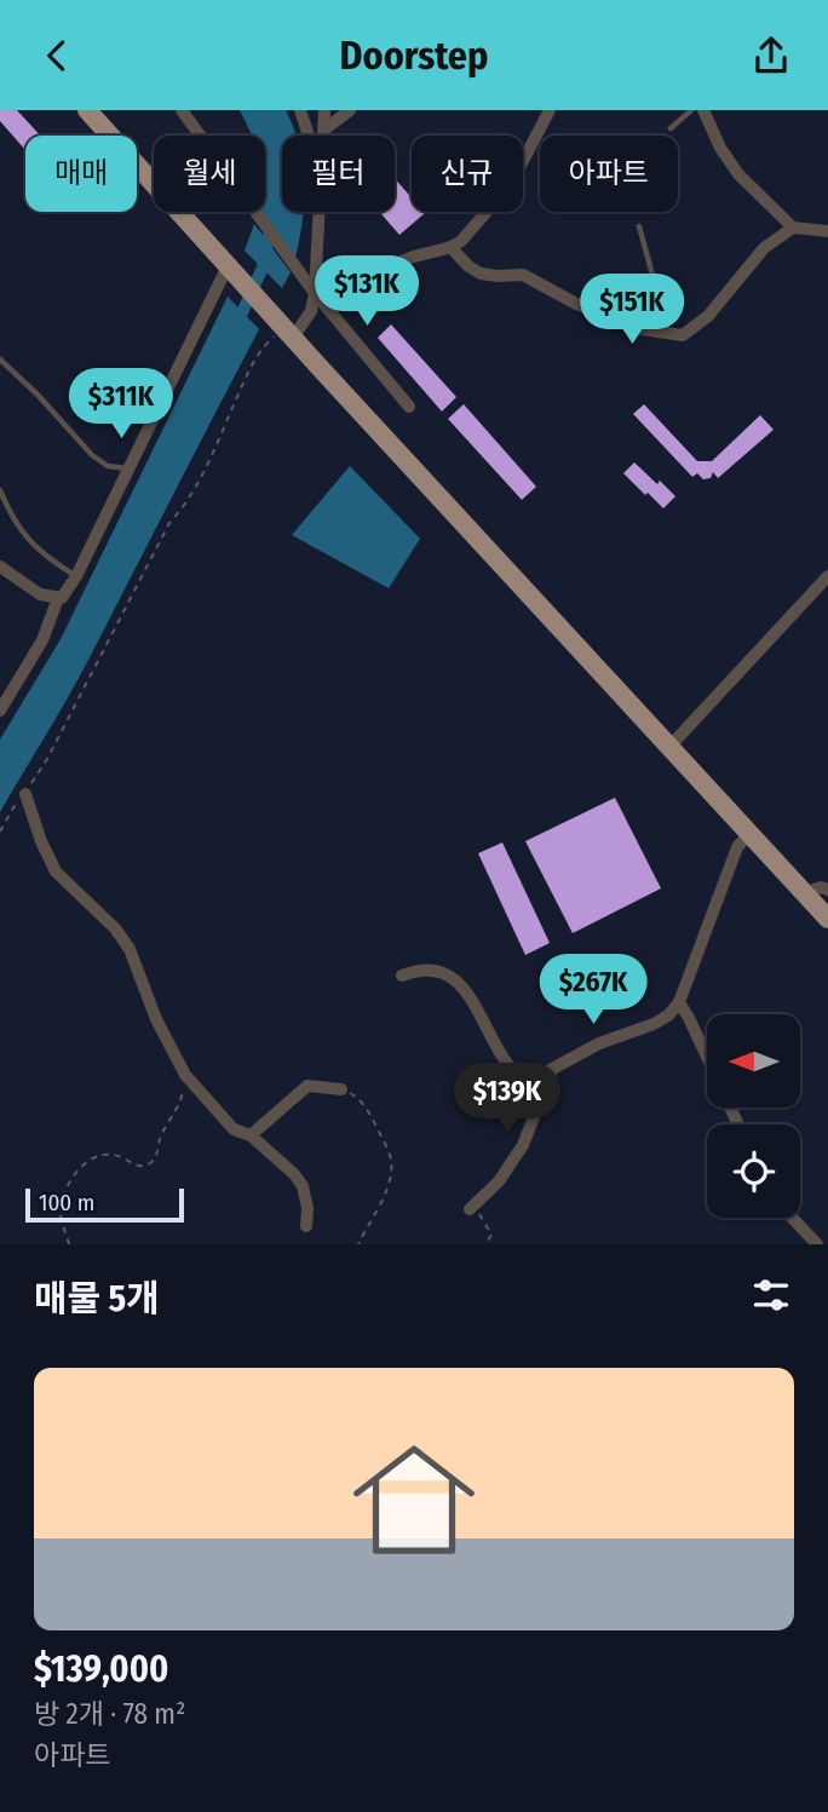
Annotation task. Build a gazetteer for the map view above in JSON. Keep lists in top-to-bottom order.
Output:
{
  "scale_bar": "100 m",
  "north": "left",
  "page": {
    "header": "Doorstep",
    "chip": [
      "매매",
      "월세",
      "필터",
      "신규",
      "아파트"
    ],
    "price": [
      "$131K",
      "$151K",
      "$311K",
      "$267K",
      "$139K"
    ],
    "scale": "100 m",
    "heading": "매물 5개",
    "list": [
      {
        "name": "$139,000",
        "note": "방 2개 · 78 m² · 아파트"
      }
    ]
  }
}
